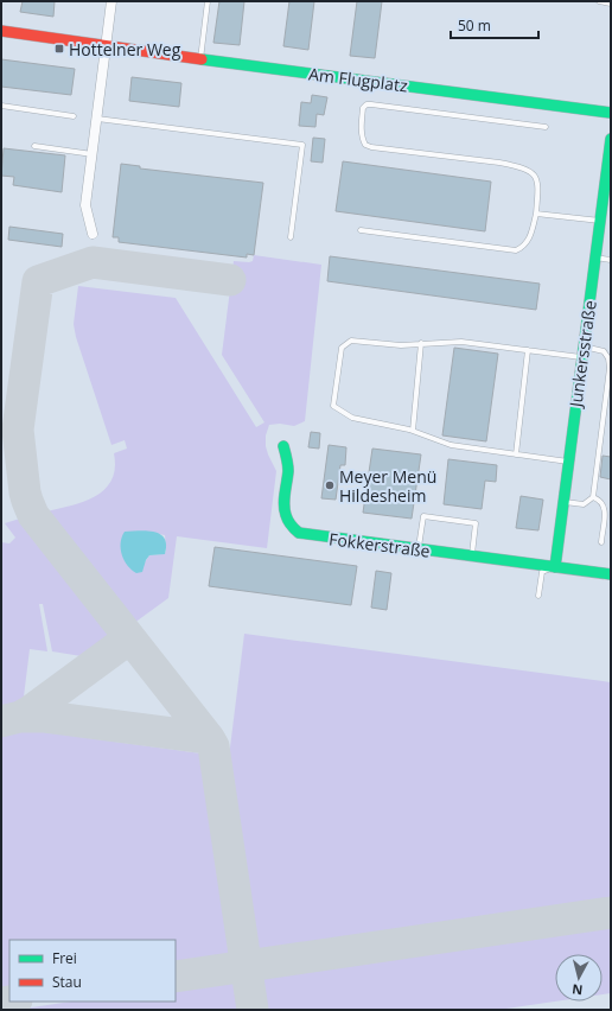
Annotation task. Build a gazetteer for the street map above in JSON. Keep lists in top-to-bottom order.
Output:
{
  "streets": {
    "street": ["Am Flugplatz", "Junkersstraße", "Fokkerstraße"]
  },
  "crossings": [
    ["Junkersstraße", "Fokkerstraße"]
  ],
  "places": {
    "transit": ["Hottelner Weg"],
    "other": ["Meyer Menü Hildesheim"]
  },
  "legend": ["Frei", "Stau"],
  "scale_bar": "50 m",
  "north": "bottom"
}
